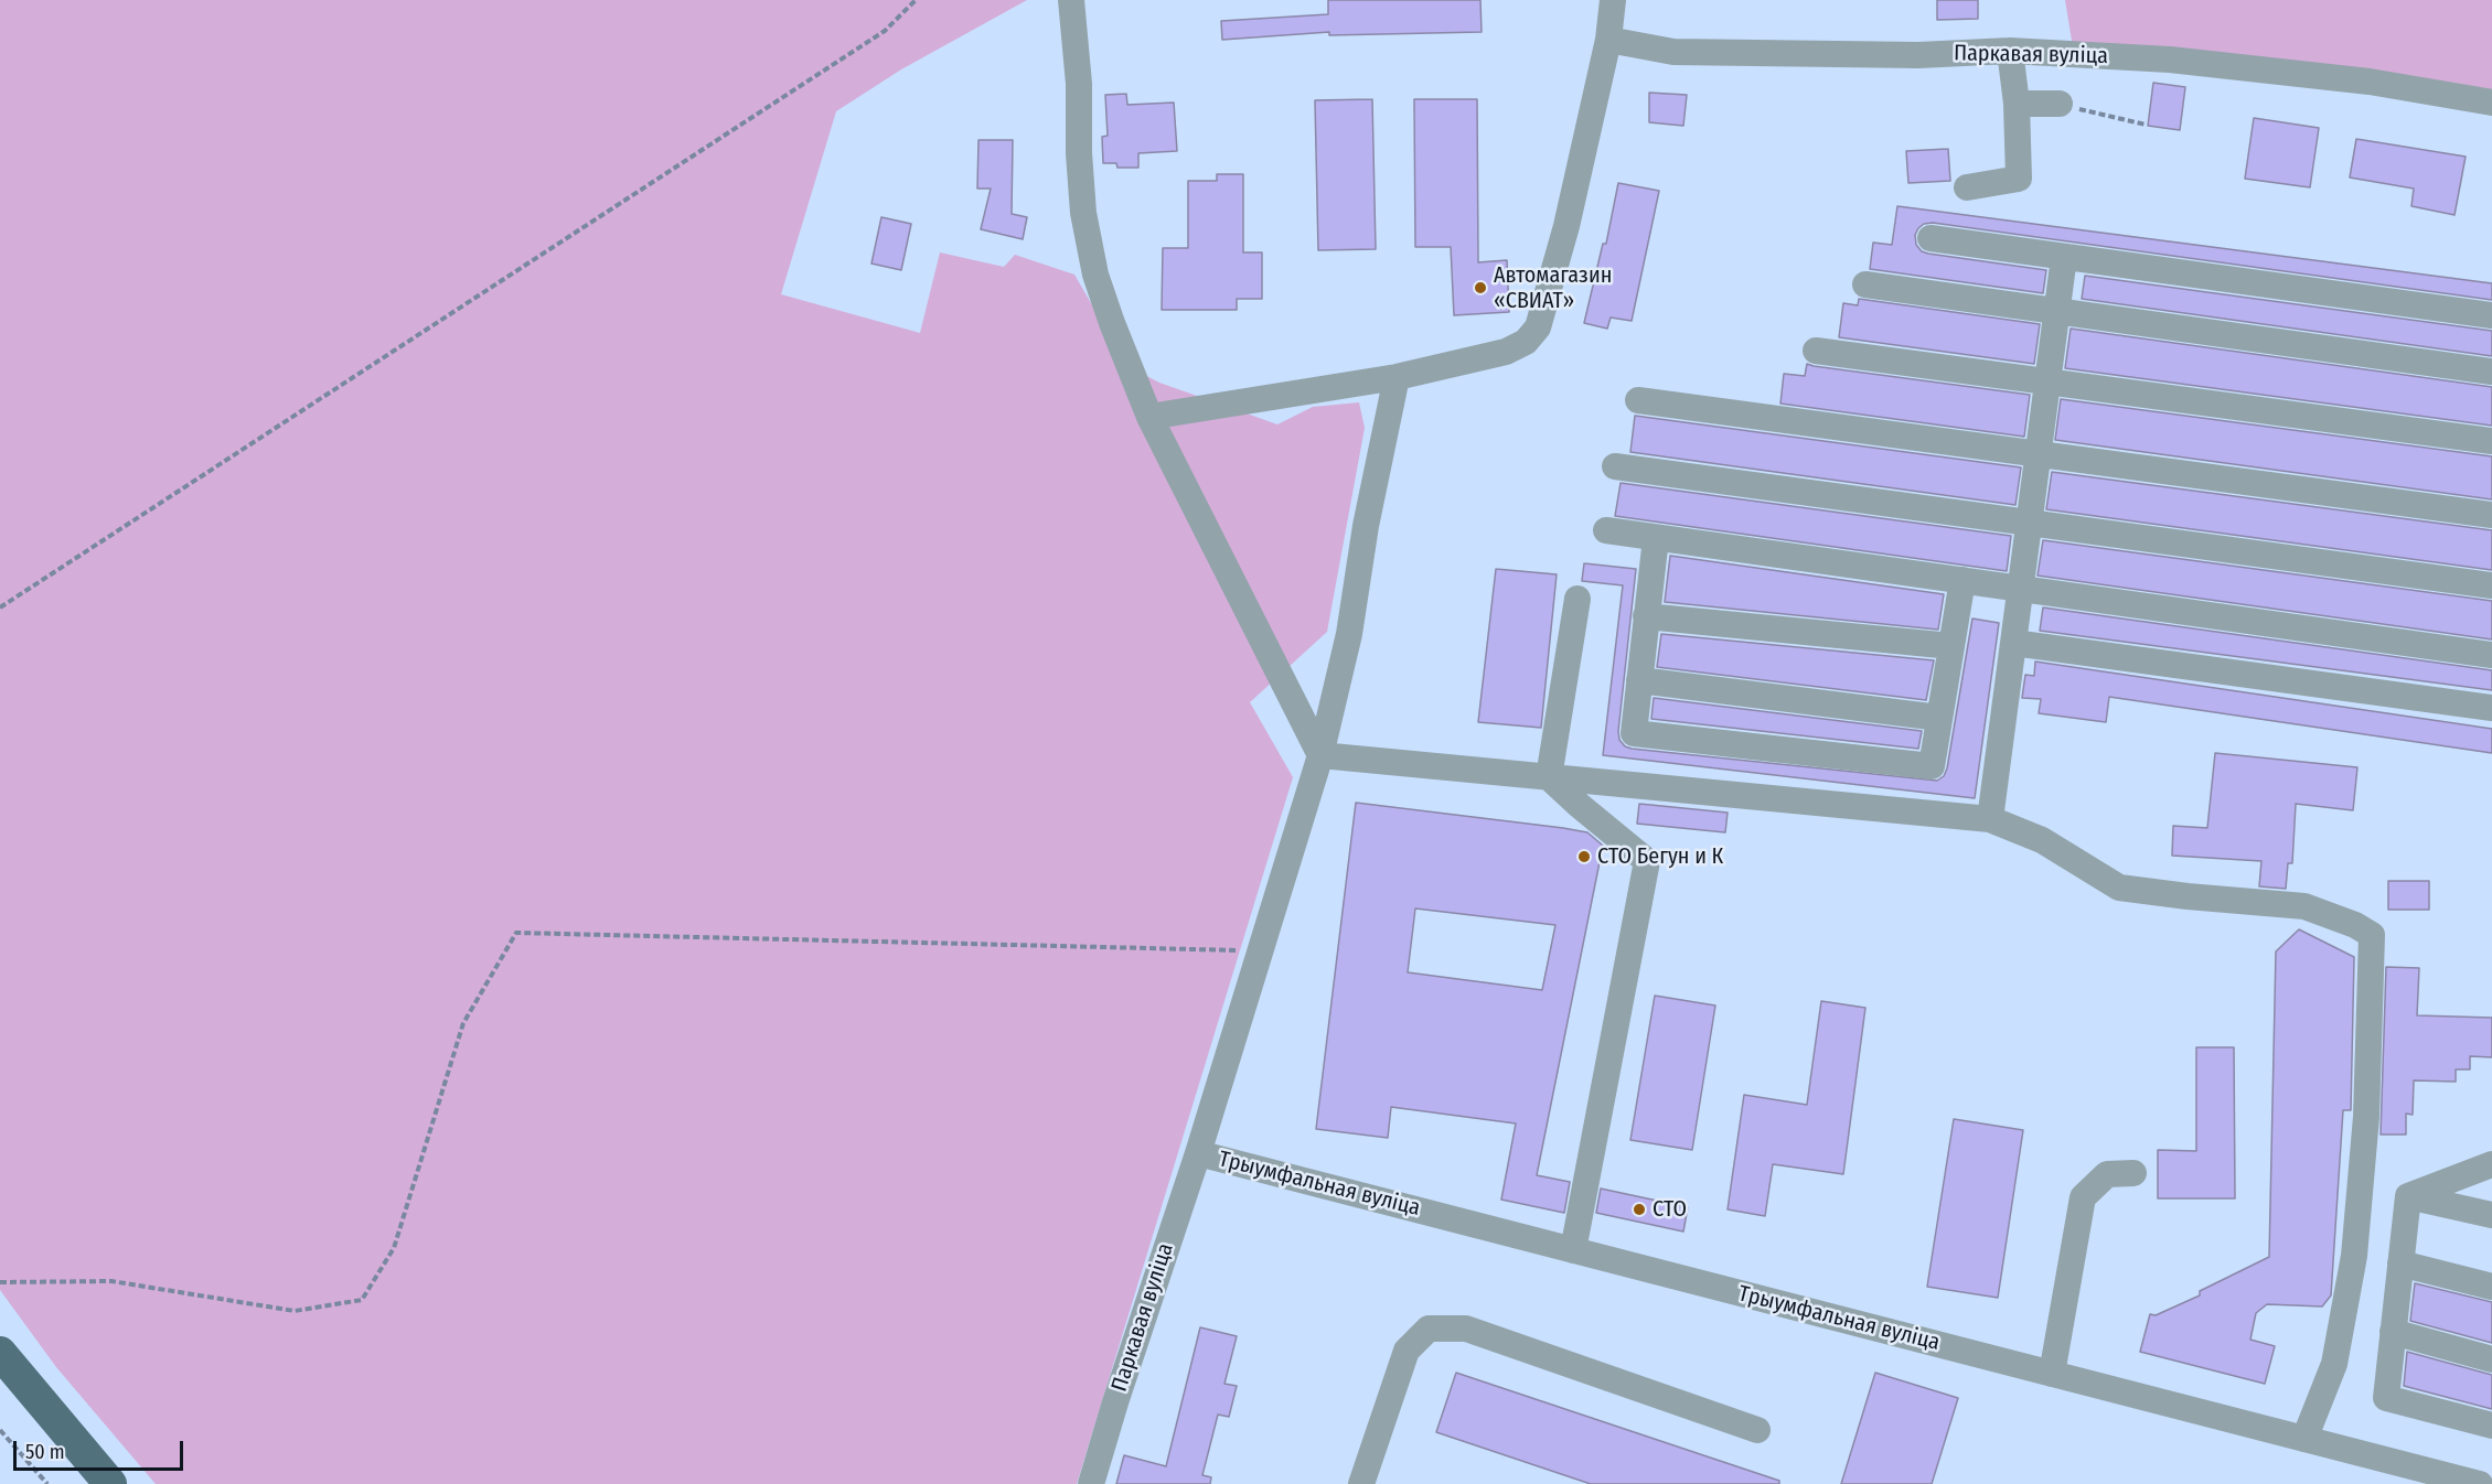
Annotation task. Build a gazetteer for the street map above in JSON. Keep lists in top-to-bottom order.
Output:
{
  "streets": {
    "street": ["Паркавая вуліца", "Трыумфальная вуліца"]
  },
  "crossings": [
    ["Паркавая вуліца", "Трыумфальная вуліца"]
  ],
  "places": ["Автомагазин «СВИАТ»", "СТО Бегун и К", "СТО"],
  "scale_bar": "50 m"
}
